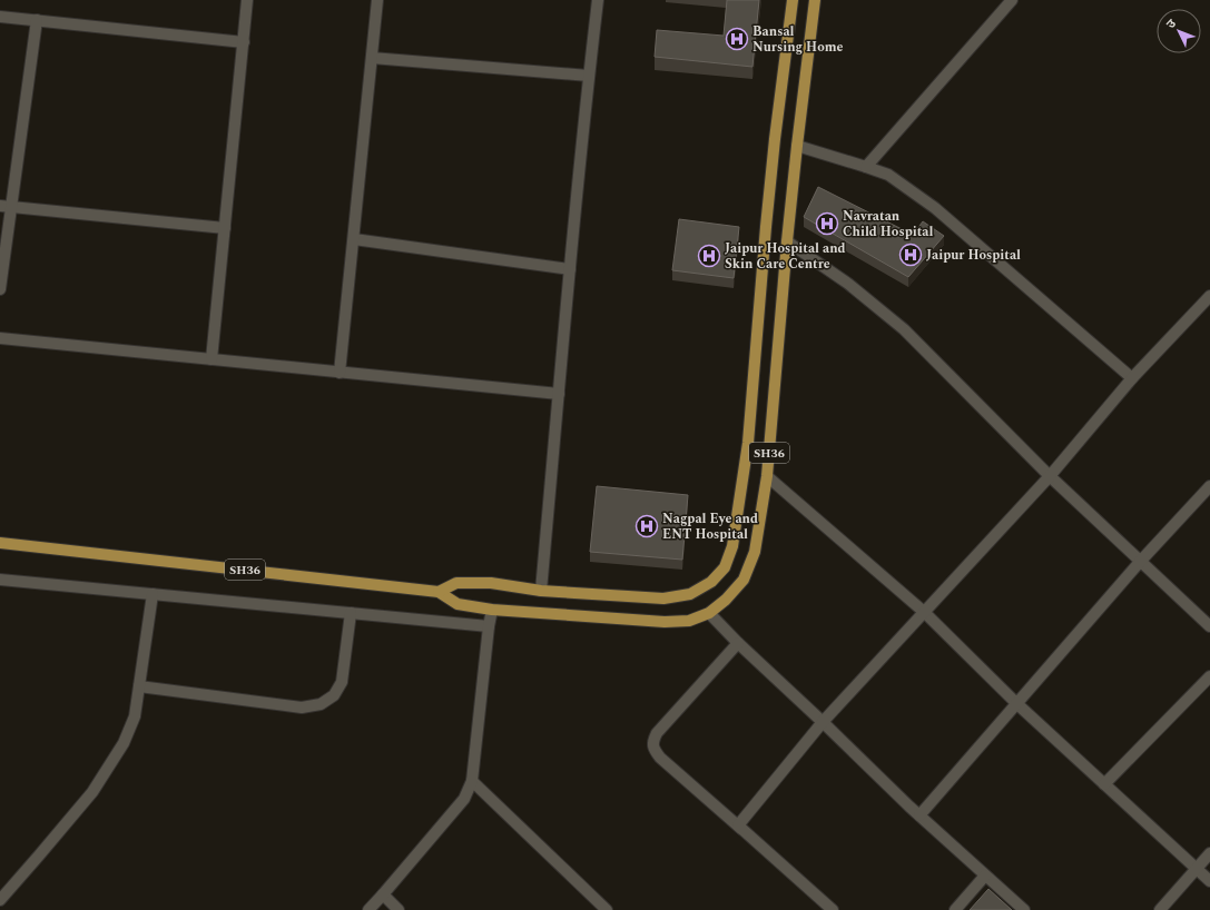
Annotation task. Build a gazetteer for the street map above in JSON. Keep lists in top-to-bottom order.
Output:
{
  "streets": {
    "main road": ["SH36"]
  },
  "places": {
    "hospital": [
      "Bansal Nursing Home",
      "Navratan Child Hospital",
      "Jaipur Hospital",
      "Jaipur Hospital and Skin Care Centre",
      "Nagpal Eye and ENT Hospital"
    ]
  },
  "north": "top left"
}
